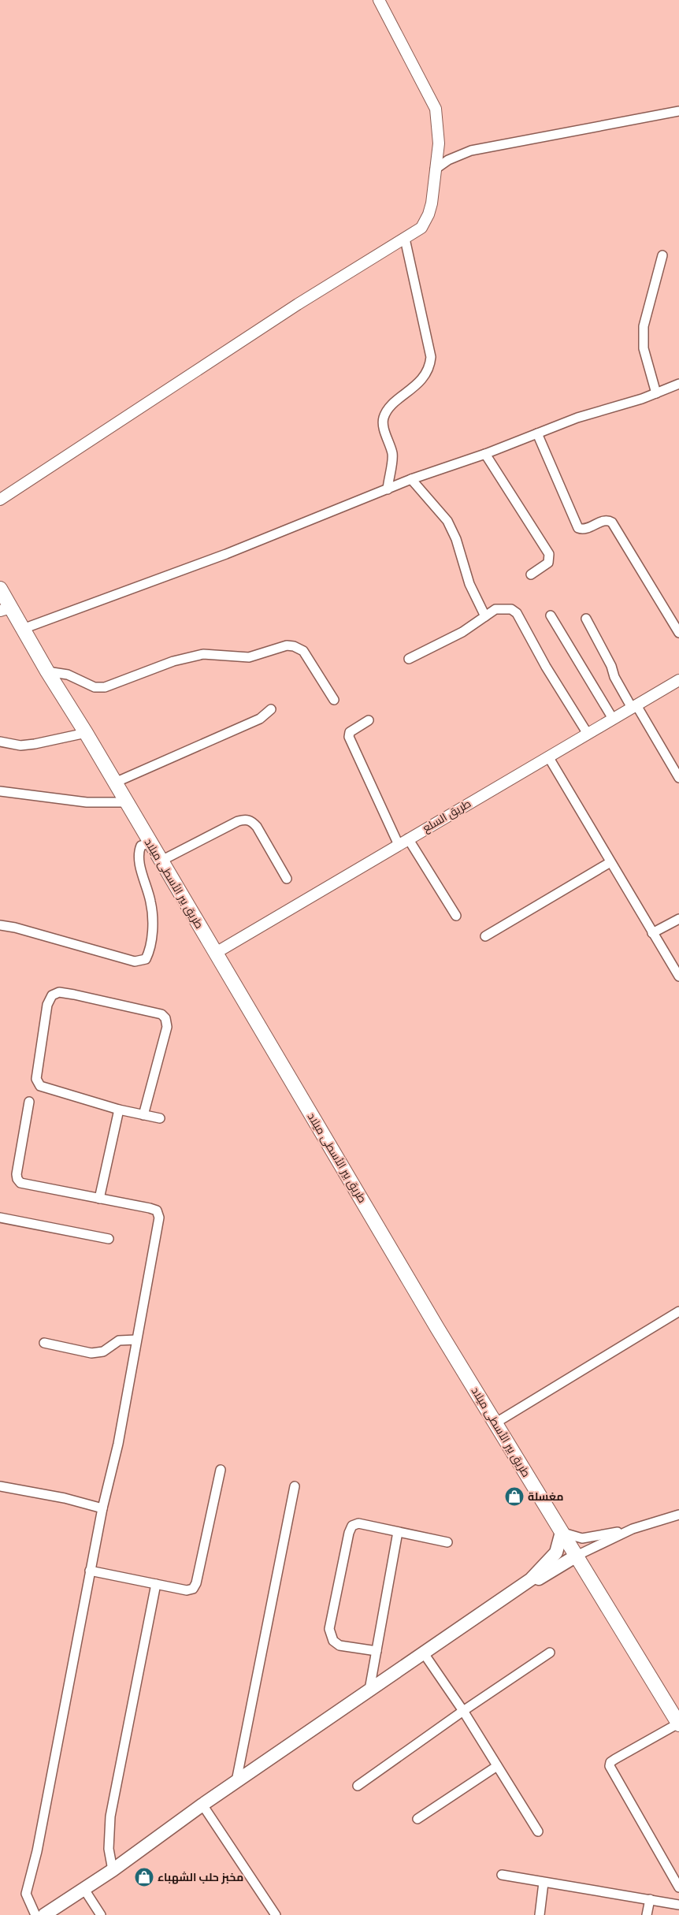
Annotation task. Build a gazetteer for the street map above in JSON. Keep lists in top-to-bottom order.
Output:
{
  "streets": {
    "main road": ["طريق بير الأسطى ميلاد"],
    "street": ["طريق السلع"]
  },
  "crossings": [
    ["طريق السلع", "طريق بير الأسطى ميلاد"]
  ],
  "places": {
    "shop": ["مغسلة", "مخبز حلب الشهباء"]
  }
}
